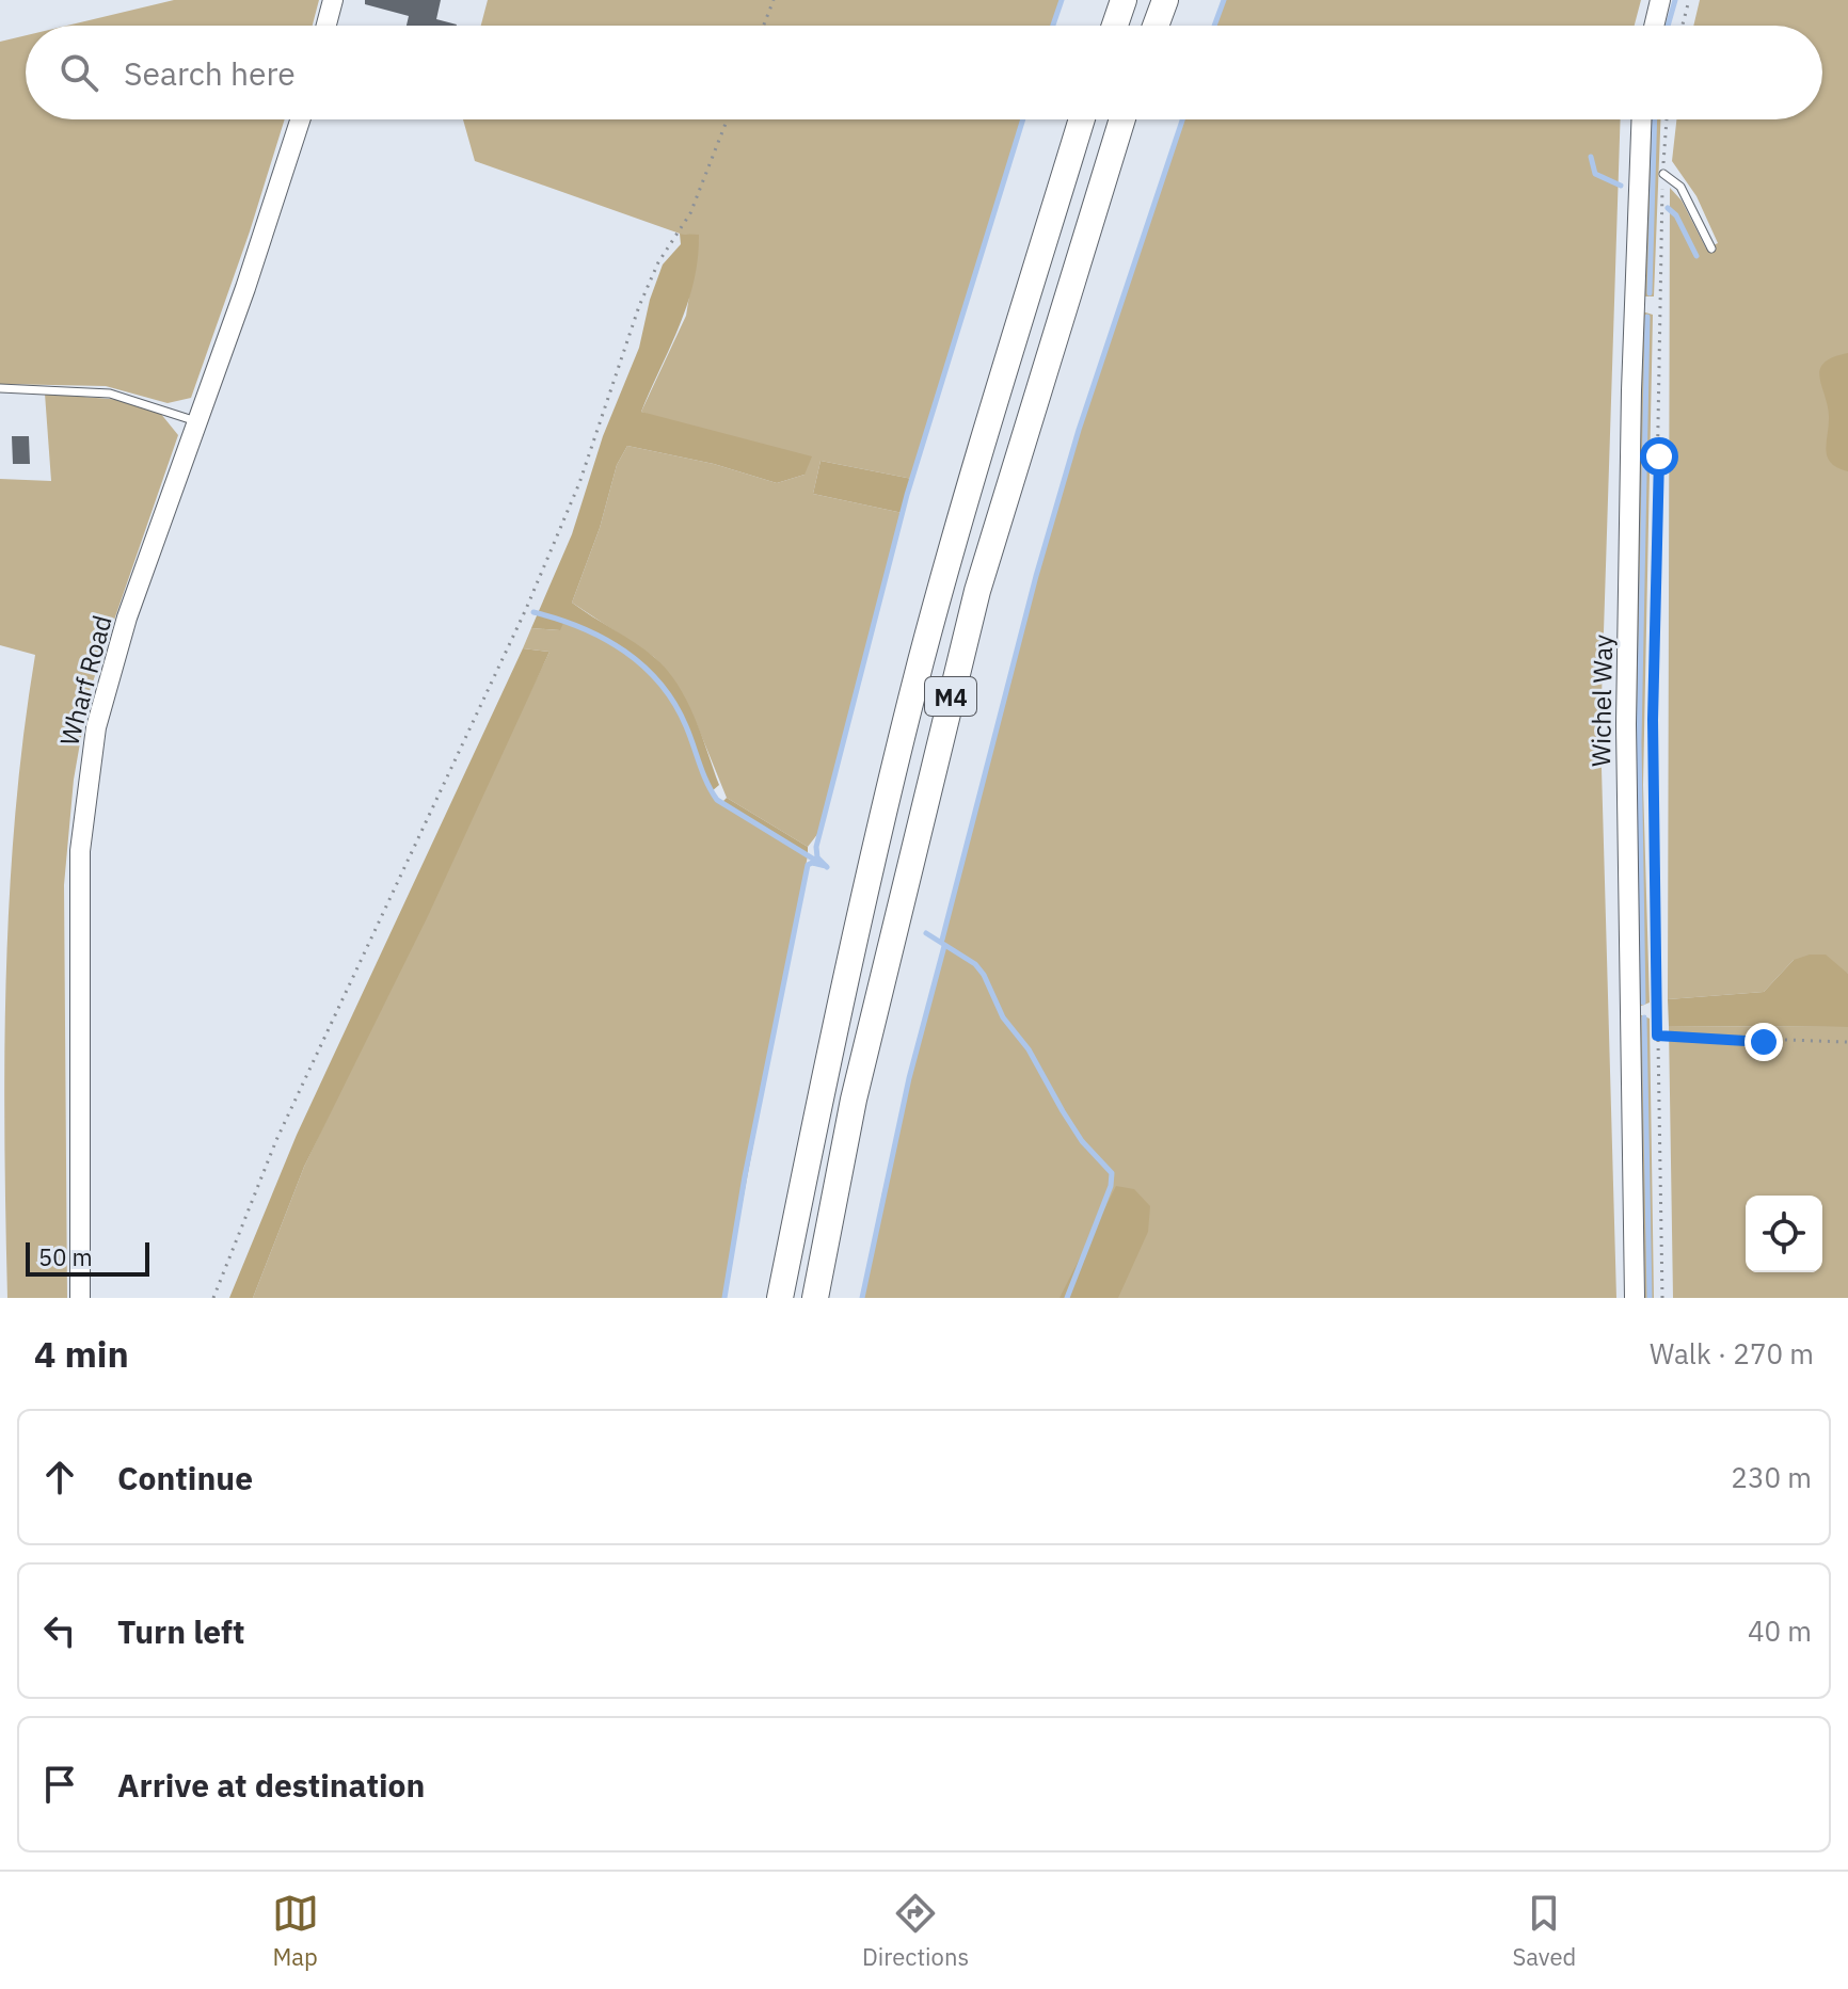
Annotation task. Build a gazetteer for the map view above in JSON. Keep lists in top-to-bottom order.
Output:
{
  "streets": {
    "highway": ["M4"],
    "main road": ["Wharf Road", "Wichel Way"]
  },
  "scale_bar": "50 m",
  "page": {
    "search": "Search here",
    "scale": "50 m",
    "heading": ["4 min", "Walk · 270 m"],
    "list": [
      ["Continue", "230 m"],
      ["Turn left", "40 m"],
      "Arrive at destination"
    ],
    "nav": ["Map", "Directions", "Saved"]
  }
}
